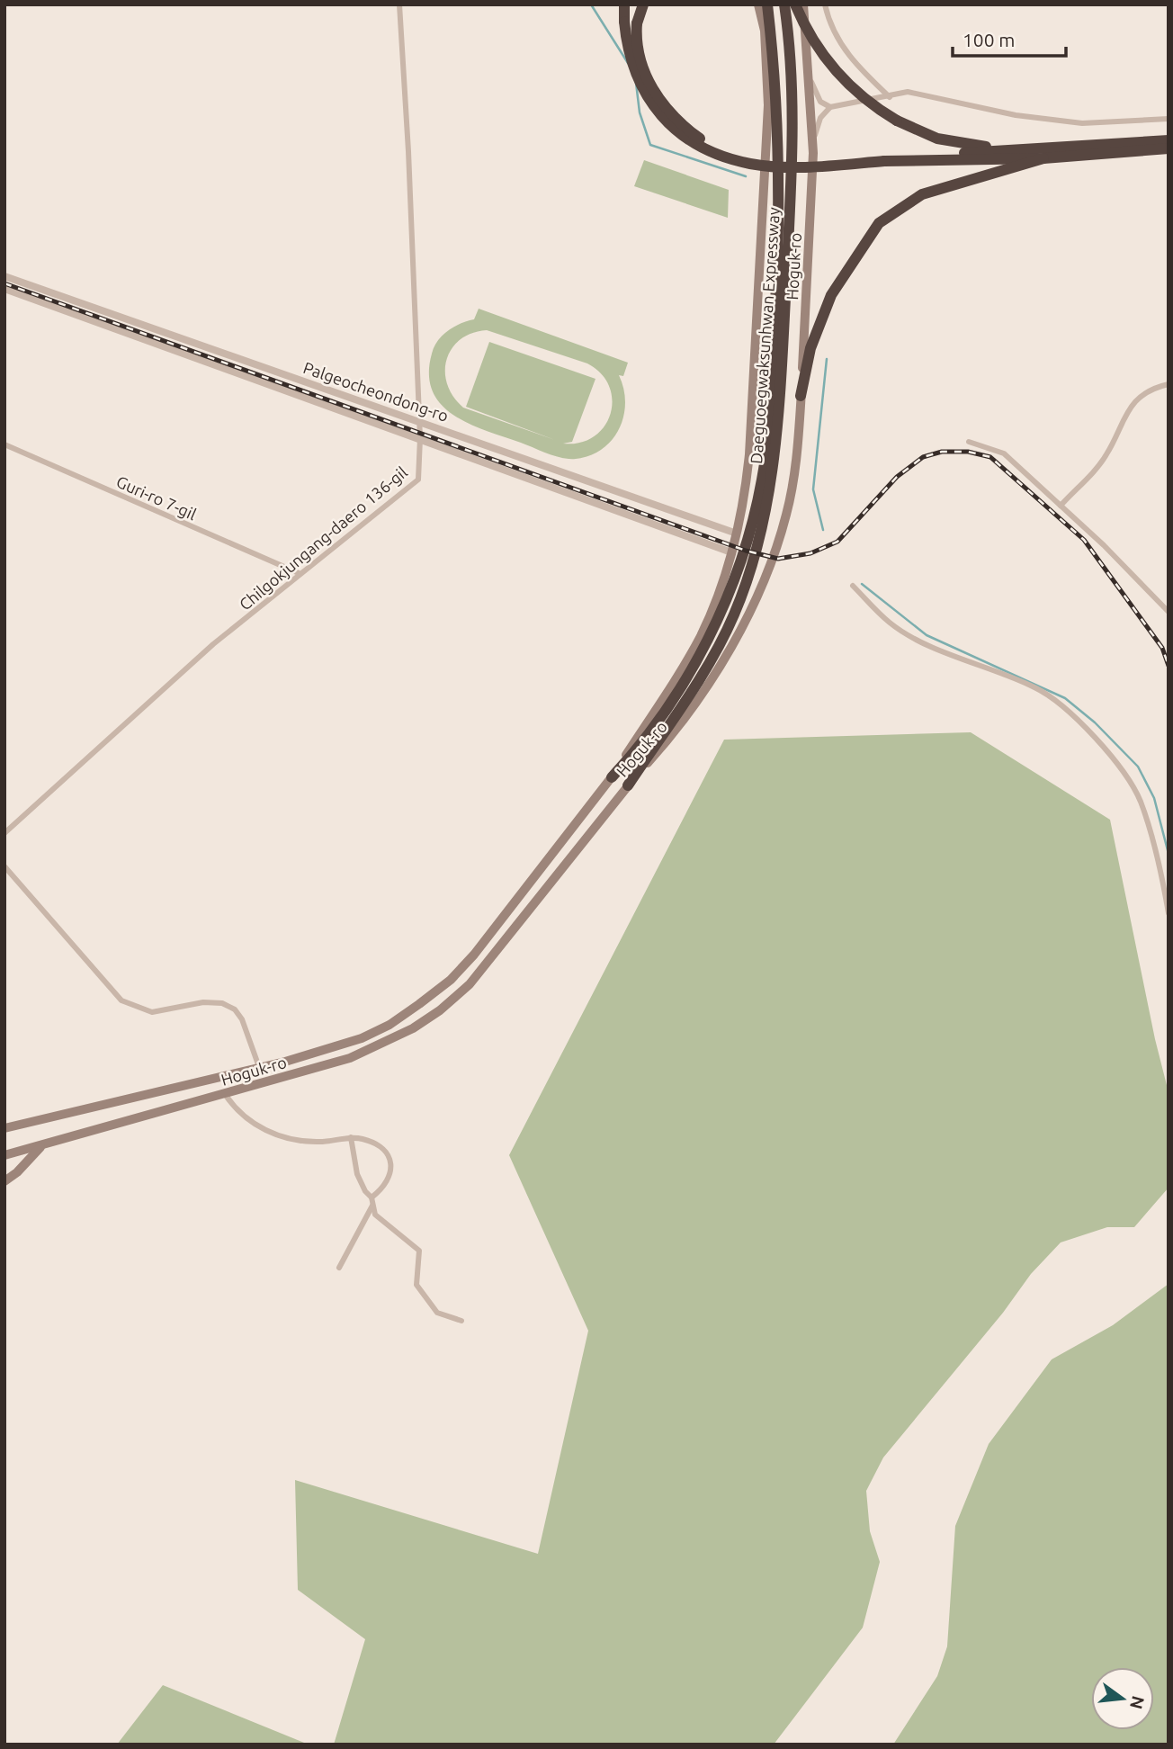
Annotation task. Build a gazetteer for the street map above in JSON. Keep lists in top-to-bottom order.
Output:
{
  "streets": {
    "highway": ["Daeguoegwaksunhwan Expressway"],
    "main road": ["Hoguk-ro"],
    "street": ["Palgeocheondong-ro", "Guri-ro 7-gil", "Chilgokjungang-daero 136-gil"]
  },
  "crossings": [
    ["Hoguk-ro", "Daeguoegwaksunhwan Expressway"],
    ["Hoguk-ro", "Palgeocheondong-ro"],
    ["Palgeocheondong-ro", "Chilgokjungang-daero 136-gil"],
    ["Guri-ro 7-gil", "Chilgokjungang-daero 136-gil"]
  ],
  "scale_bar": "100 m",
  "north": "right"
}
